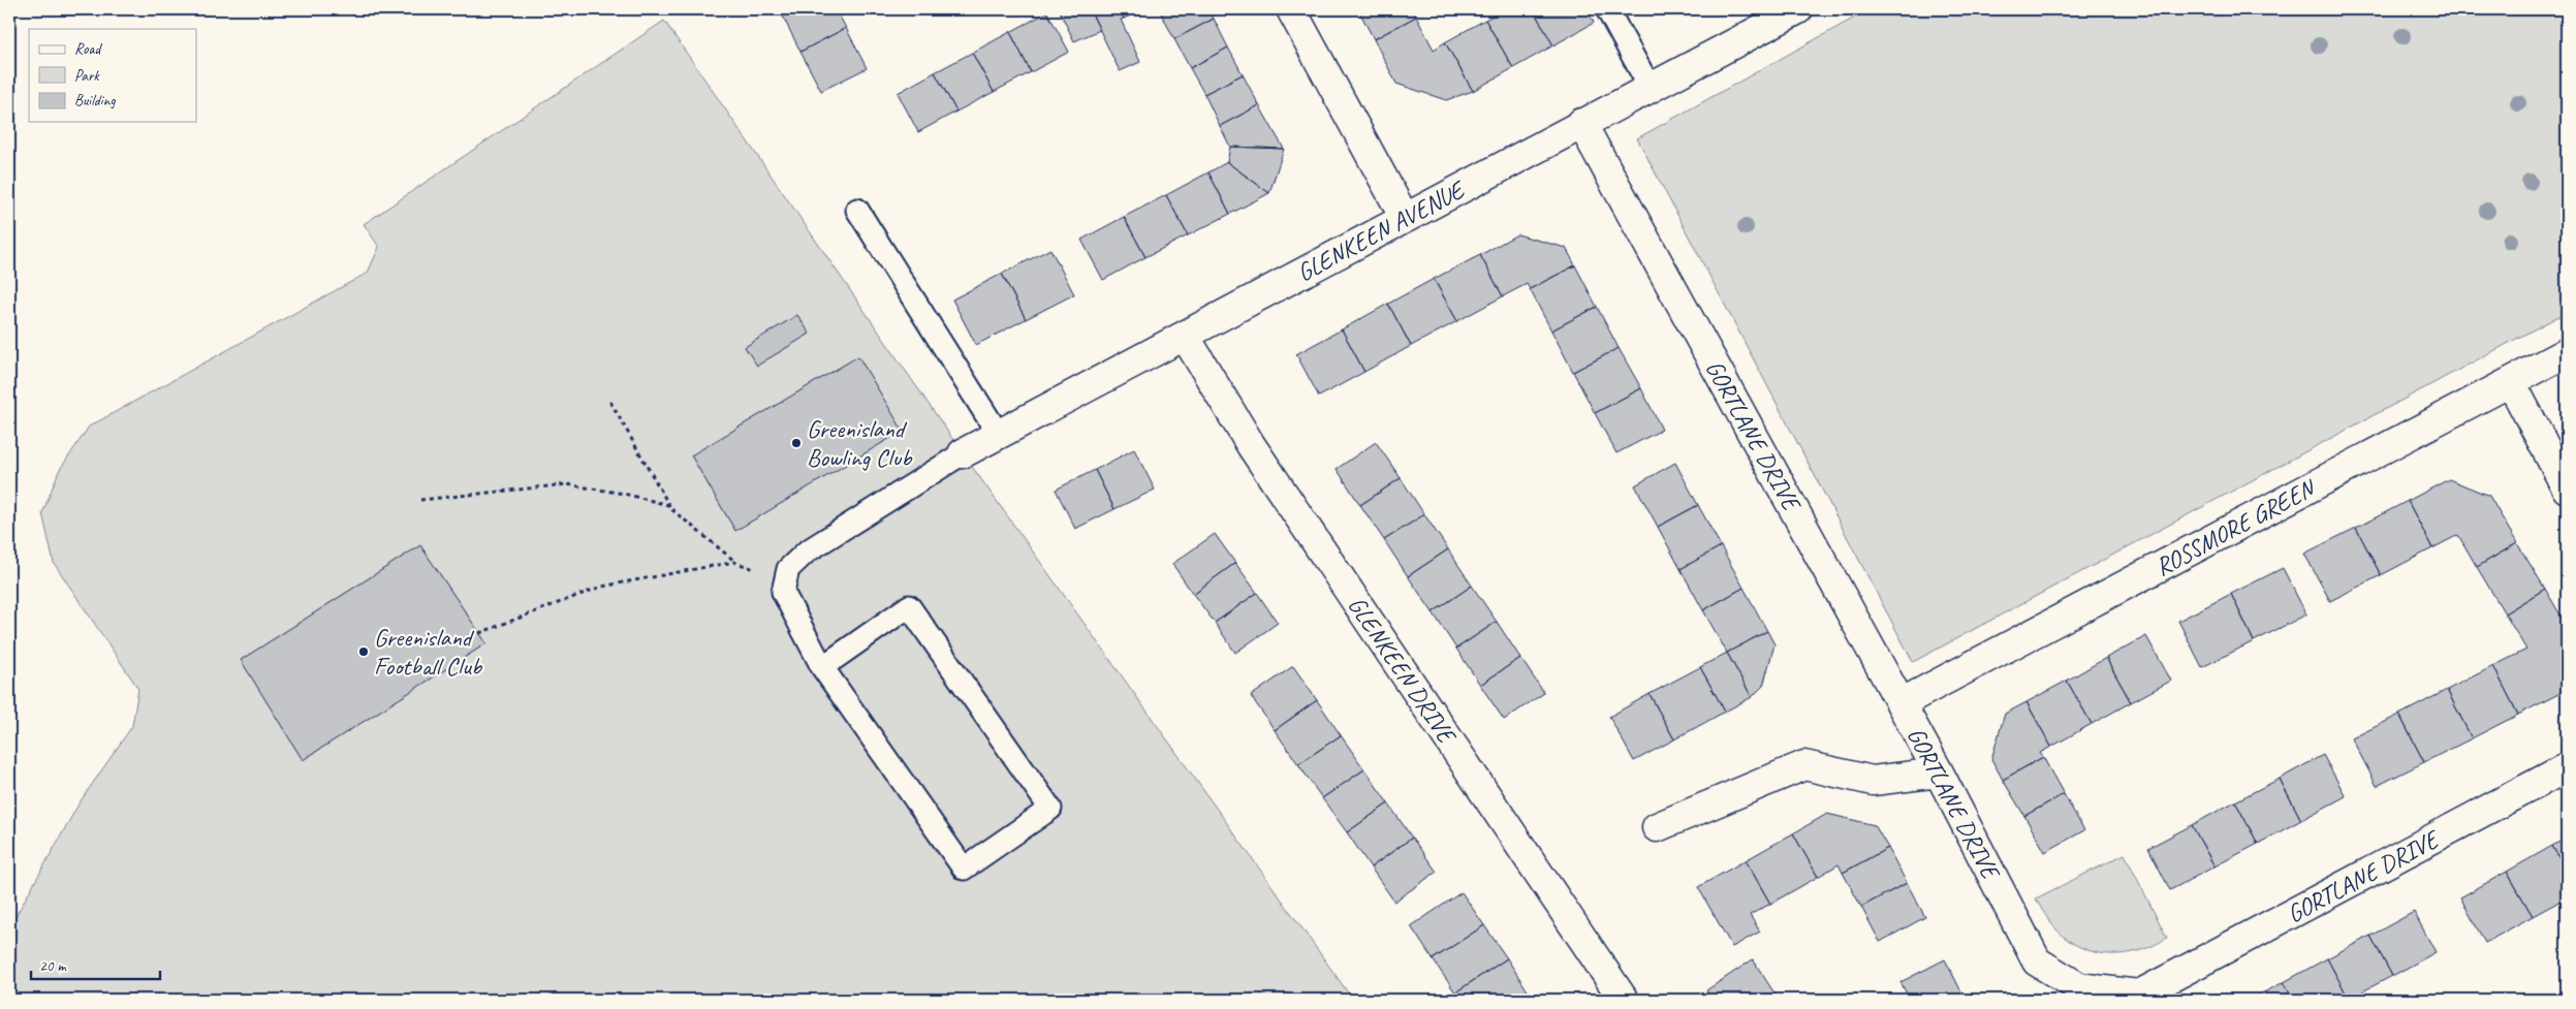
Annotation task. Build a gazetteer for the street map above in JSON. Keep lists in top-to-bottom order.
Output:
{
  "streets": {
    "street": [
      "GLENKEEN AVENUE",
      "GORTLANE DRIVE",
      "ROSSMORE GREEN",
      "GLENKEEN DRIVE"
    ]
  },
  "crossings": [
    ["GLENKEEN AVENUE", "GORTLANE DRIVE"],
    ["GLENKEEN AVENUE", "GLENKEEN DRIVE"],
    ["GORTLANE DRIVE", "ROSSMORE GREEN"]
  ],
  "places": ["Greenisland Bowling Club", "Greenisland Football Club"],
  "legend": ["Road", "Park", "Building"],
  "scale_bar": "20 m"
}
